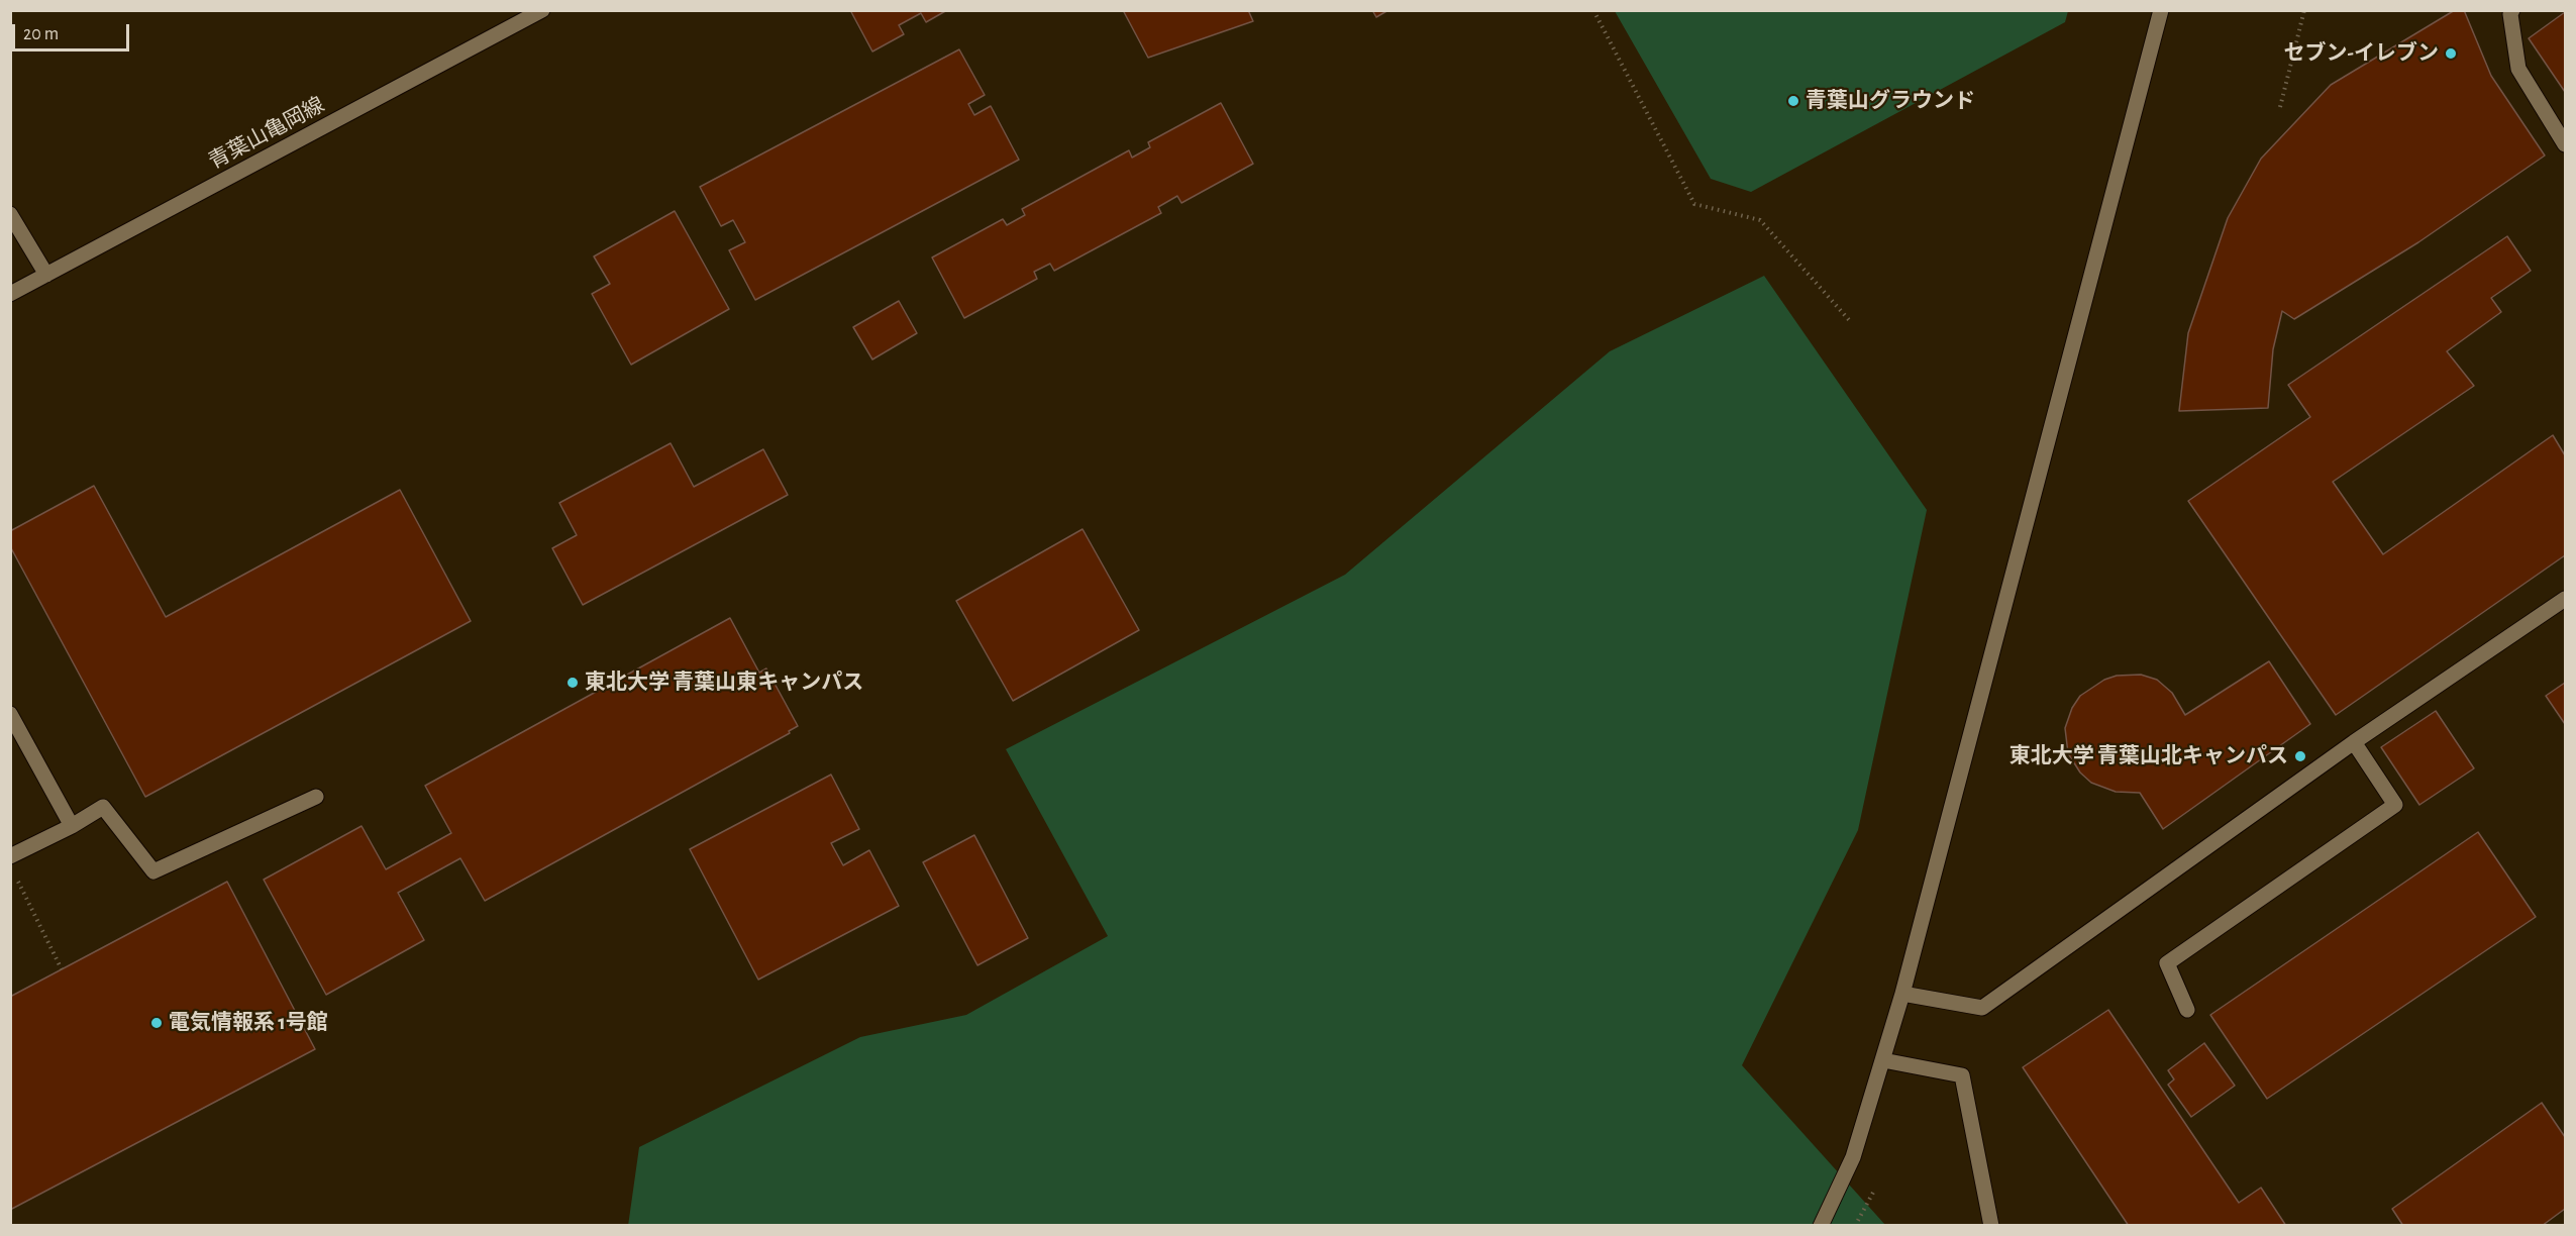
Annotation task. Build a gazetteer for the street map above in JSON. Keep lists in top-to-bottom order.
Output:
{
  "streets": {
    "street": ["青葉山亀岡線"]
  },
  "places": [
    "セブン-イレブン",
    "青葉山グラウンド",
    "東北大学 青葉山東キャンパス",
    "東北大学 青葉山北キャンパス",
    "電気情報系 1号館"
  ],
  "scale_bar": "20 m"
}
